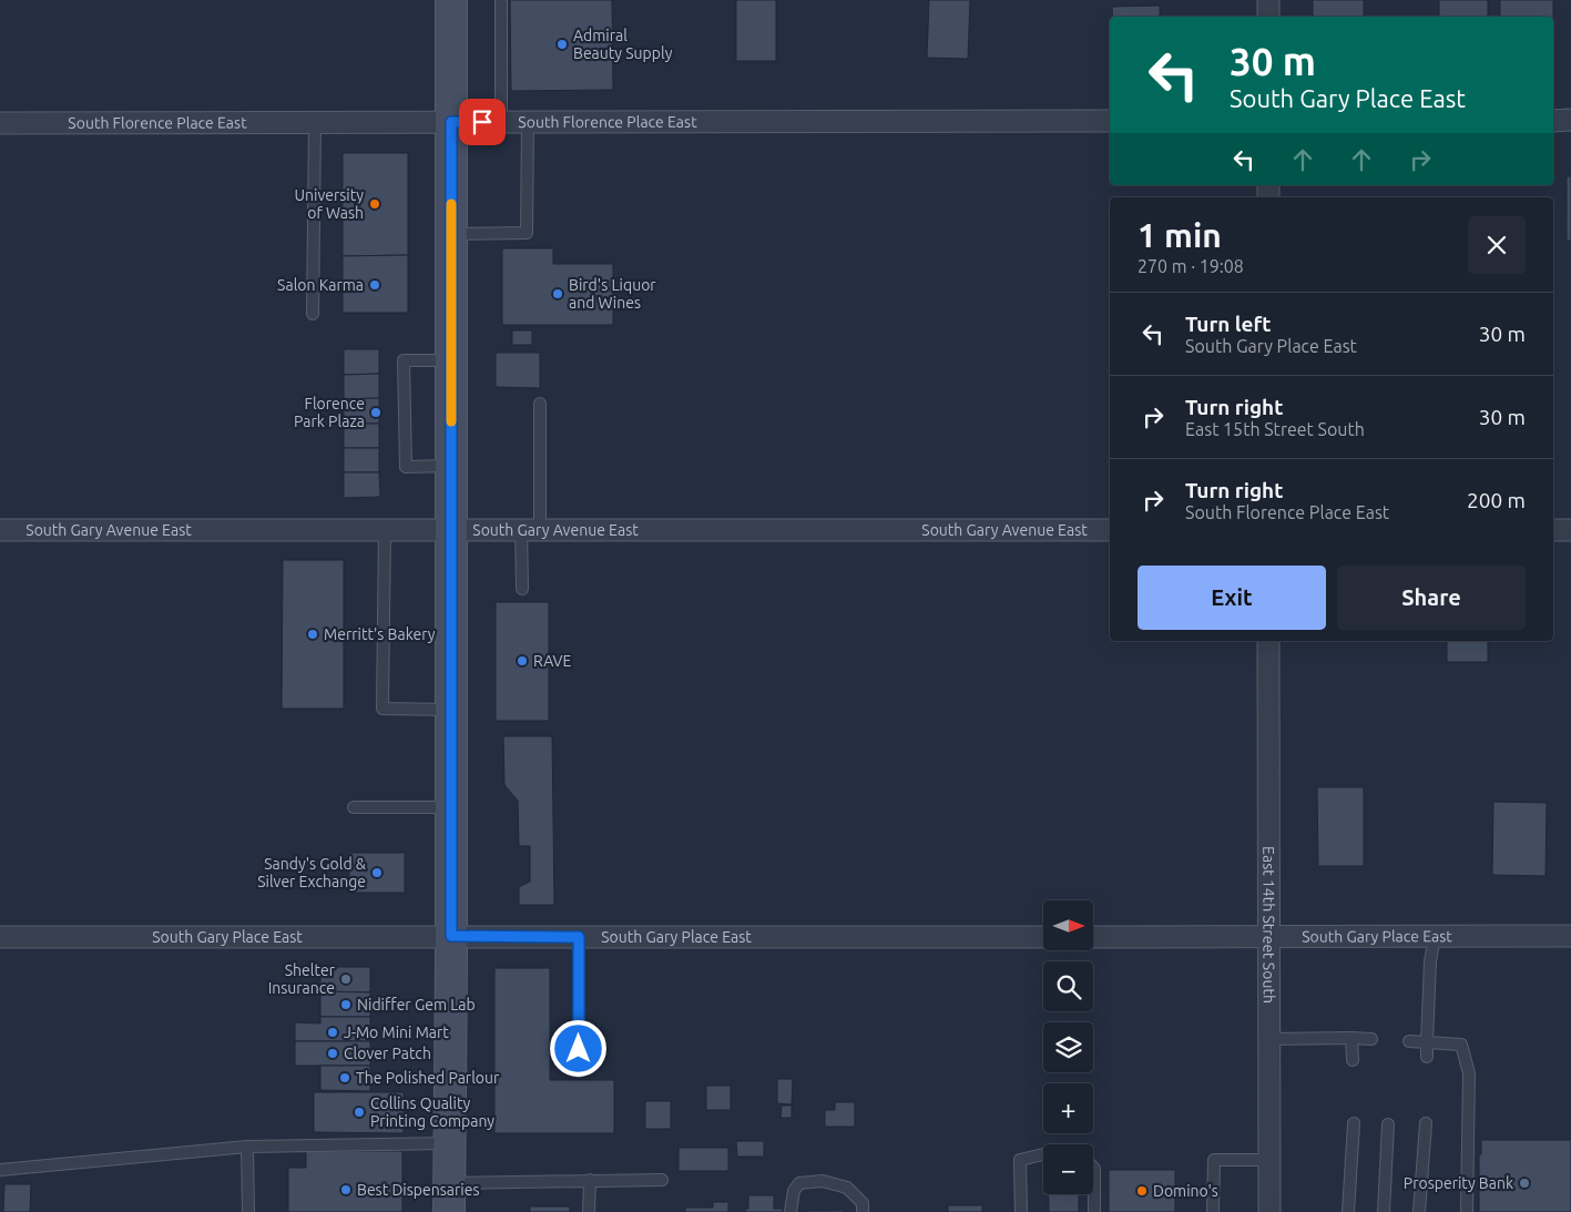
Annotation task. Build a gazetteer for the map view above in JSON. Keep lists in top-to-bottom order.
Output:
{
  "streets": {
    "street": [
      "South Florence Place East",
      "South Gary Avenue East",
      "East 14th Street South",
      "South Gary Place East"
    ]
  },
  "crossings": [
    ["East 14th Street South", "South Gary Place East"]
  ],
  "places": [
    "Admiral Beauty Supply",
    "University of Wash",
    "Salon Karma",
    "Bird's Liquor and Wines",
    "Florence Park Plaza",
    "Merritt's Bakery",
    "RAVE",
    "Sandy's Gold & Silver Exchange",
    "Shelter Insurance",
    "Nidiffer Gem Lab",
    "J-Mo Mini Mart",
    "Clover Patch",
    "The Polished Parlour",
    "Collins Quality Printing Company",
    "Prosperity Bank",
    "Best Dispensaries",
    "Domino's"
  ],
  "north": "right",
  "page": {
    "turn": ["30 m", "South Gary Place East"],
    "heading": ["1 min", "270 m · 19:08"],
    "list": [
      {
        "name": "Turn left",
        "note": "South Gary Place East",
        "value": "30 m"
      },
      {
        "name": "Turn right",
        "note": "East 15th Street South",
        "value": "30 m"
      },
      {
        "name": "Turn right",
        "note": "South Florence Place East",
        "value": "200 m"
      }
    ],
    "buttons": ["Exit", "Share"],
    "map_buttons": ["+", "−"]
  }
}
